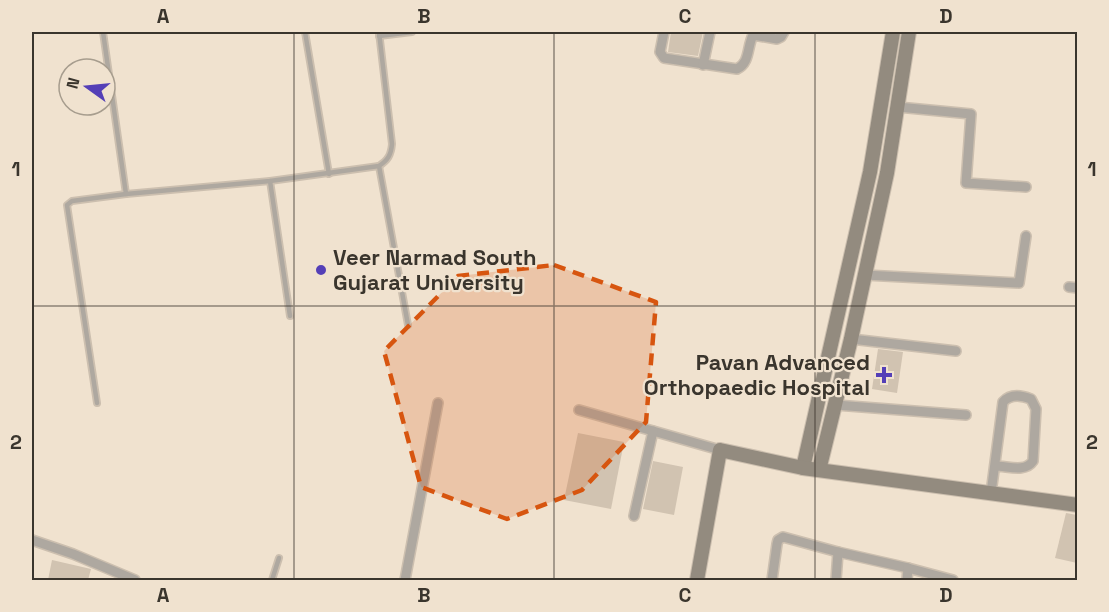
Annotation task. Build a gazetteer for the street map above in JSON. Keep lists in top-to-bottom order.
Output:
{
  "places": {
    "other": ["Veer Narmad South Gujarat University"],
    "health": ["Pavan Advanced Orthopaedic Hospital"]
  },
  "north": "left",
  "grid": {
    "columns": [
      "A",
      "B",
      "C",
      "D"
    ],
    "rows": ["1", "2"]
  }
}
